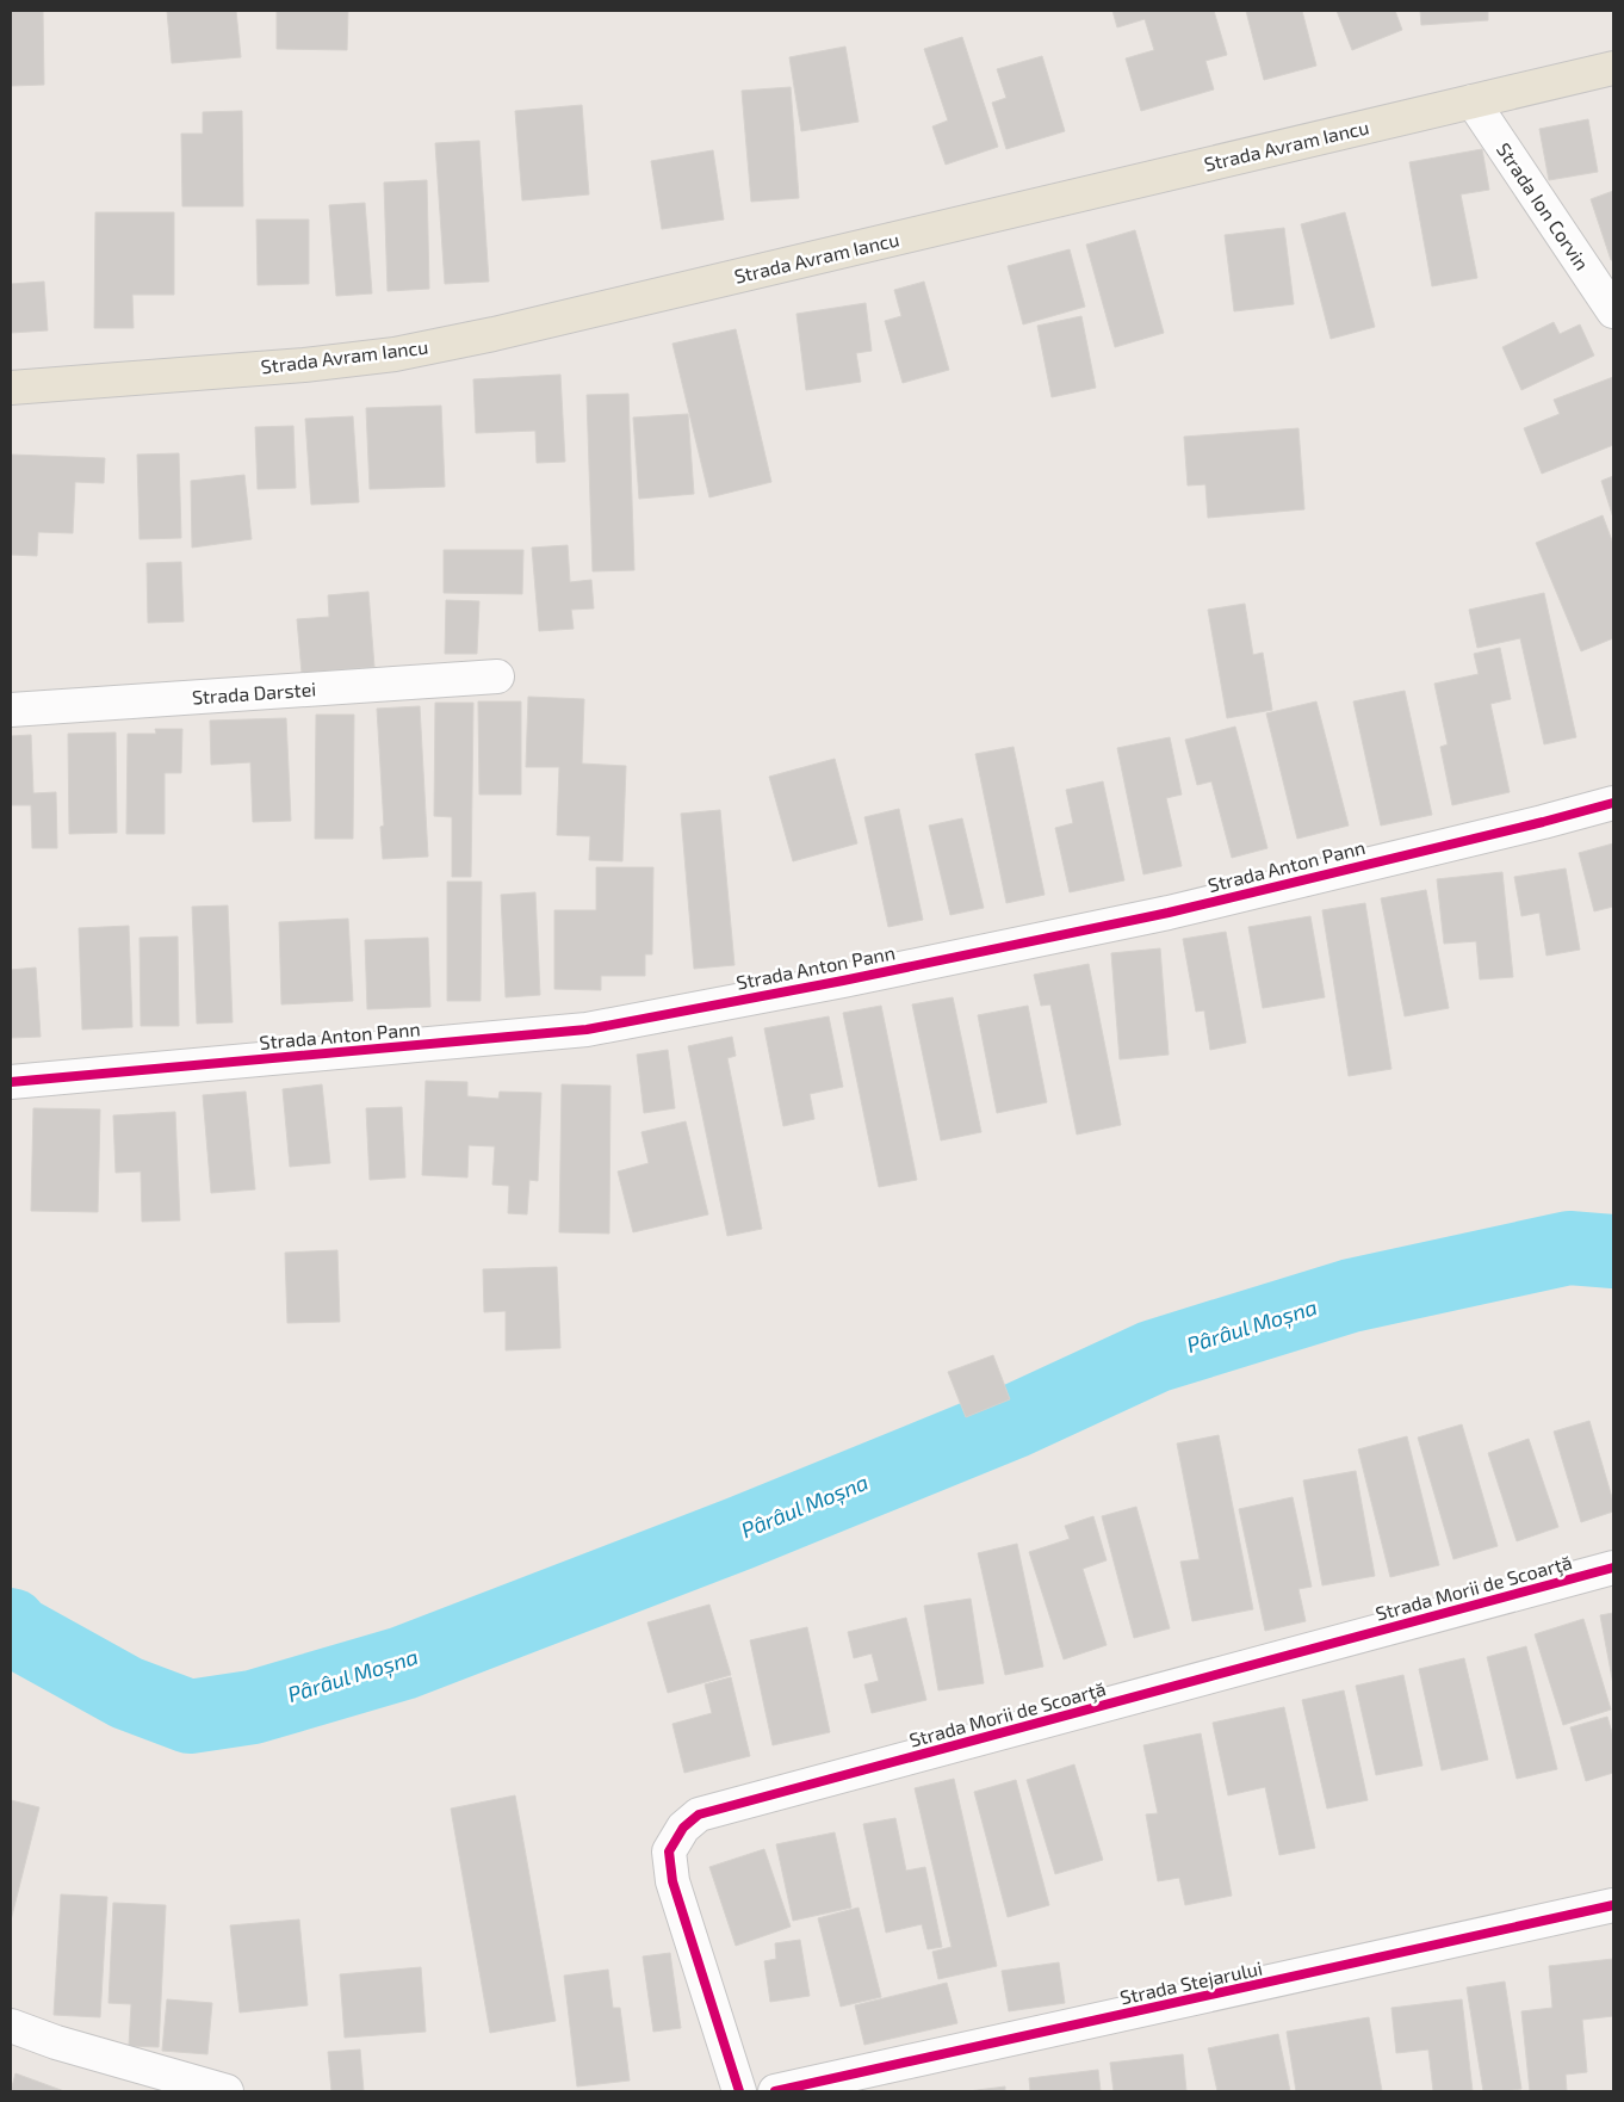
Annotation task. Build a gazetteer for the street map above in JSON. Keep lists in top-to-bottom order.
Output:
{
  "streets": {
    "main road": ["Strada Avram Iancu"],
    "street": [
      "Strada Ion Corvin",
      "Strada Darstei",
      "Strada Anton Pann",
      "Strada Morii de Scoarţă",
      "Strada Stejarului"
    ]
  },
  "crossings": [
    ["Strada Avram Iancu", "Strada Ion Corvin"]
  ],
  "water": ["Pârâul Moșna"]
}
